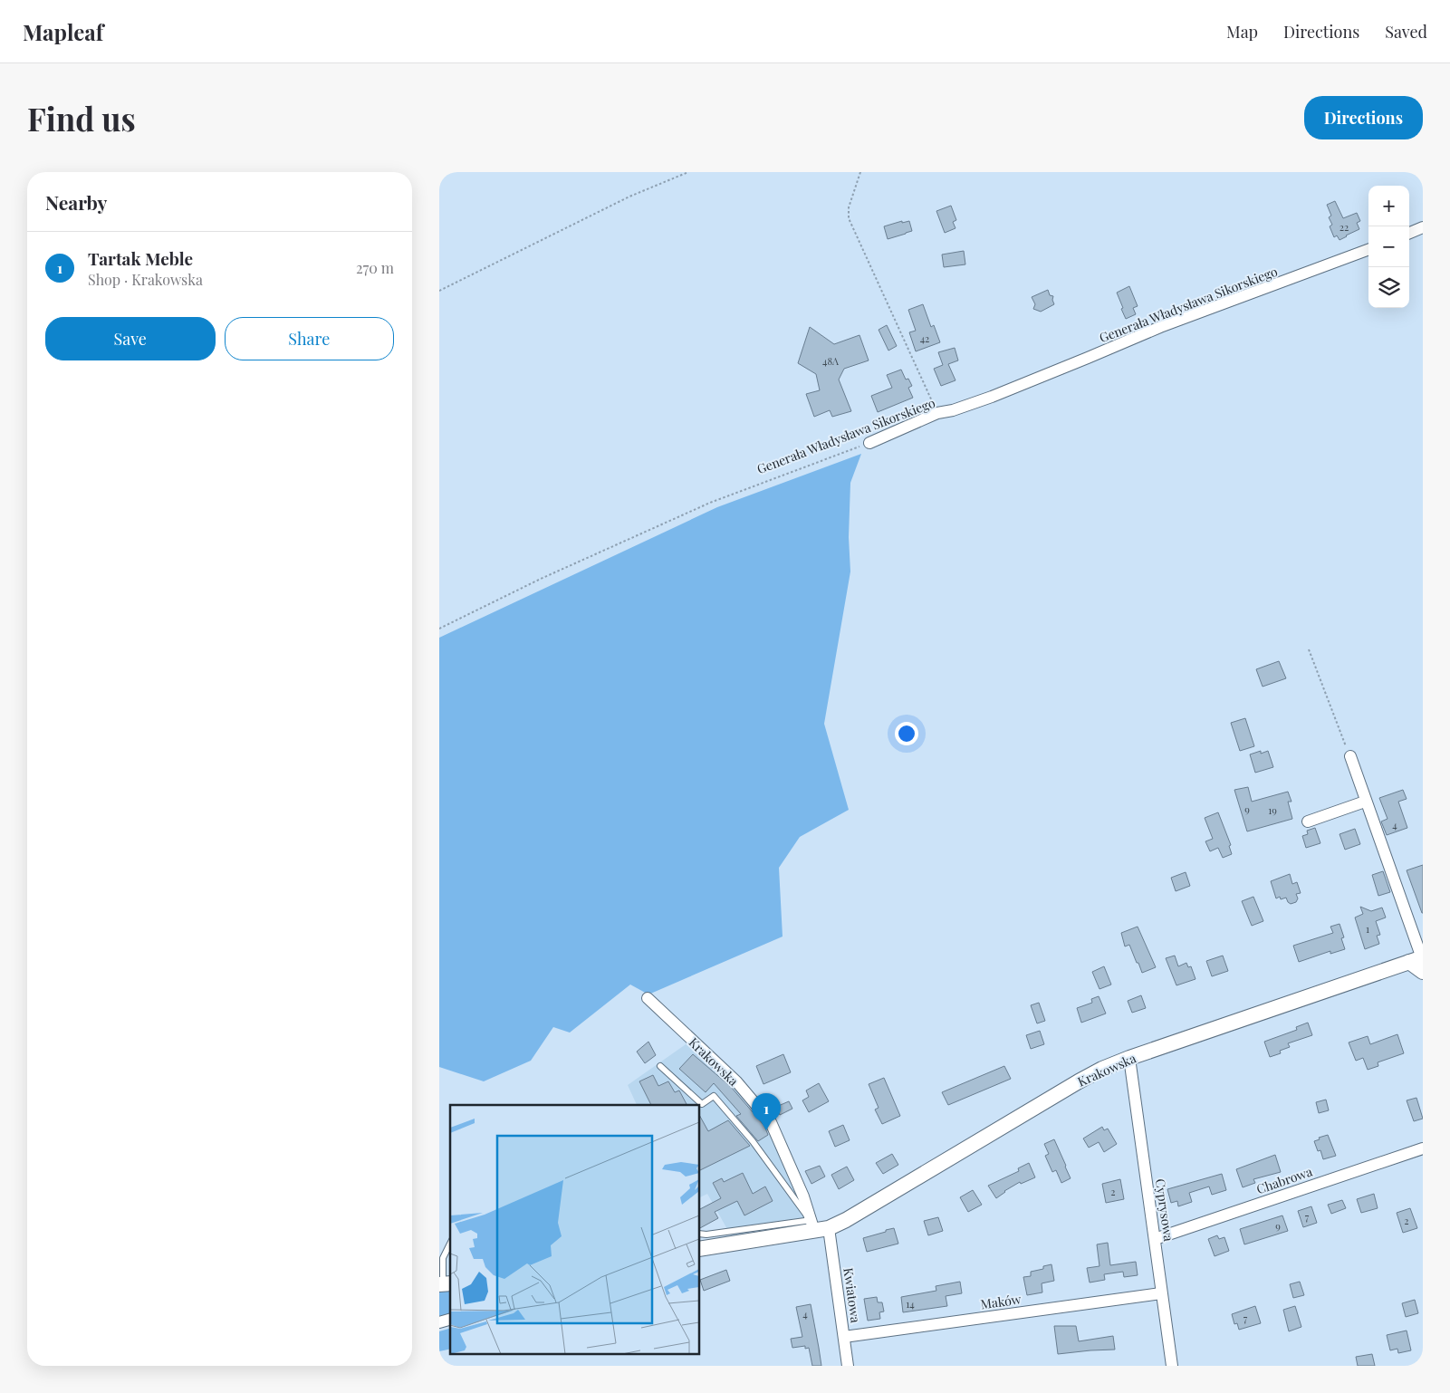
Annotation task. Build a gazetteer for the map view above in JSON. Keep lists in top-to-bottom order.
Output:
{
  "streets": {
    "street": [
      "Generała Władysława Sikorskiego",
      "Krakowska",
      "Chabrowa",
      "Cyprysowa",
      "Kwiatowa",
      "Maków"
    ]
  },
  "crossings": [
    ["Krakowska", "Cyprysowa"],
    ["Krakowska", "Kwiatowa"],
    ["Chabrowa", "Cyprysowa"],
    ["Cyprysowa", "Maków"],
    ["Kwiatowa", "Maków"]
  ],
  "house_numbers": [
    "22",
    "42",
    "48A",
    "9",
    "19",
    "4",
    "1",
    "2",
    "7",
    "2",
    "9",
    "14",
    "4",
    "7"
  ],
  "page": {
    "header": "Mapleaf",
    "nav": ["Map", "Directions", "Saved"],
    "buttons": [
      "Directions",
      ["Save", "Share"]
    ],
    "title": "Find us",
    "heading": "Nearby",
    "map_buttons": ["+", "−"],
    "list": [
      {
        "mark": "1",
        "name": "Tartak Meble",
        "note": "Shop · Krakowska",
        "value": "270 m"
      }
    ],
    "pins": "1"
  }
}
